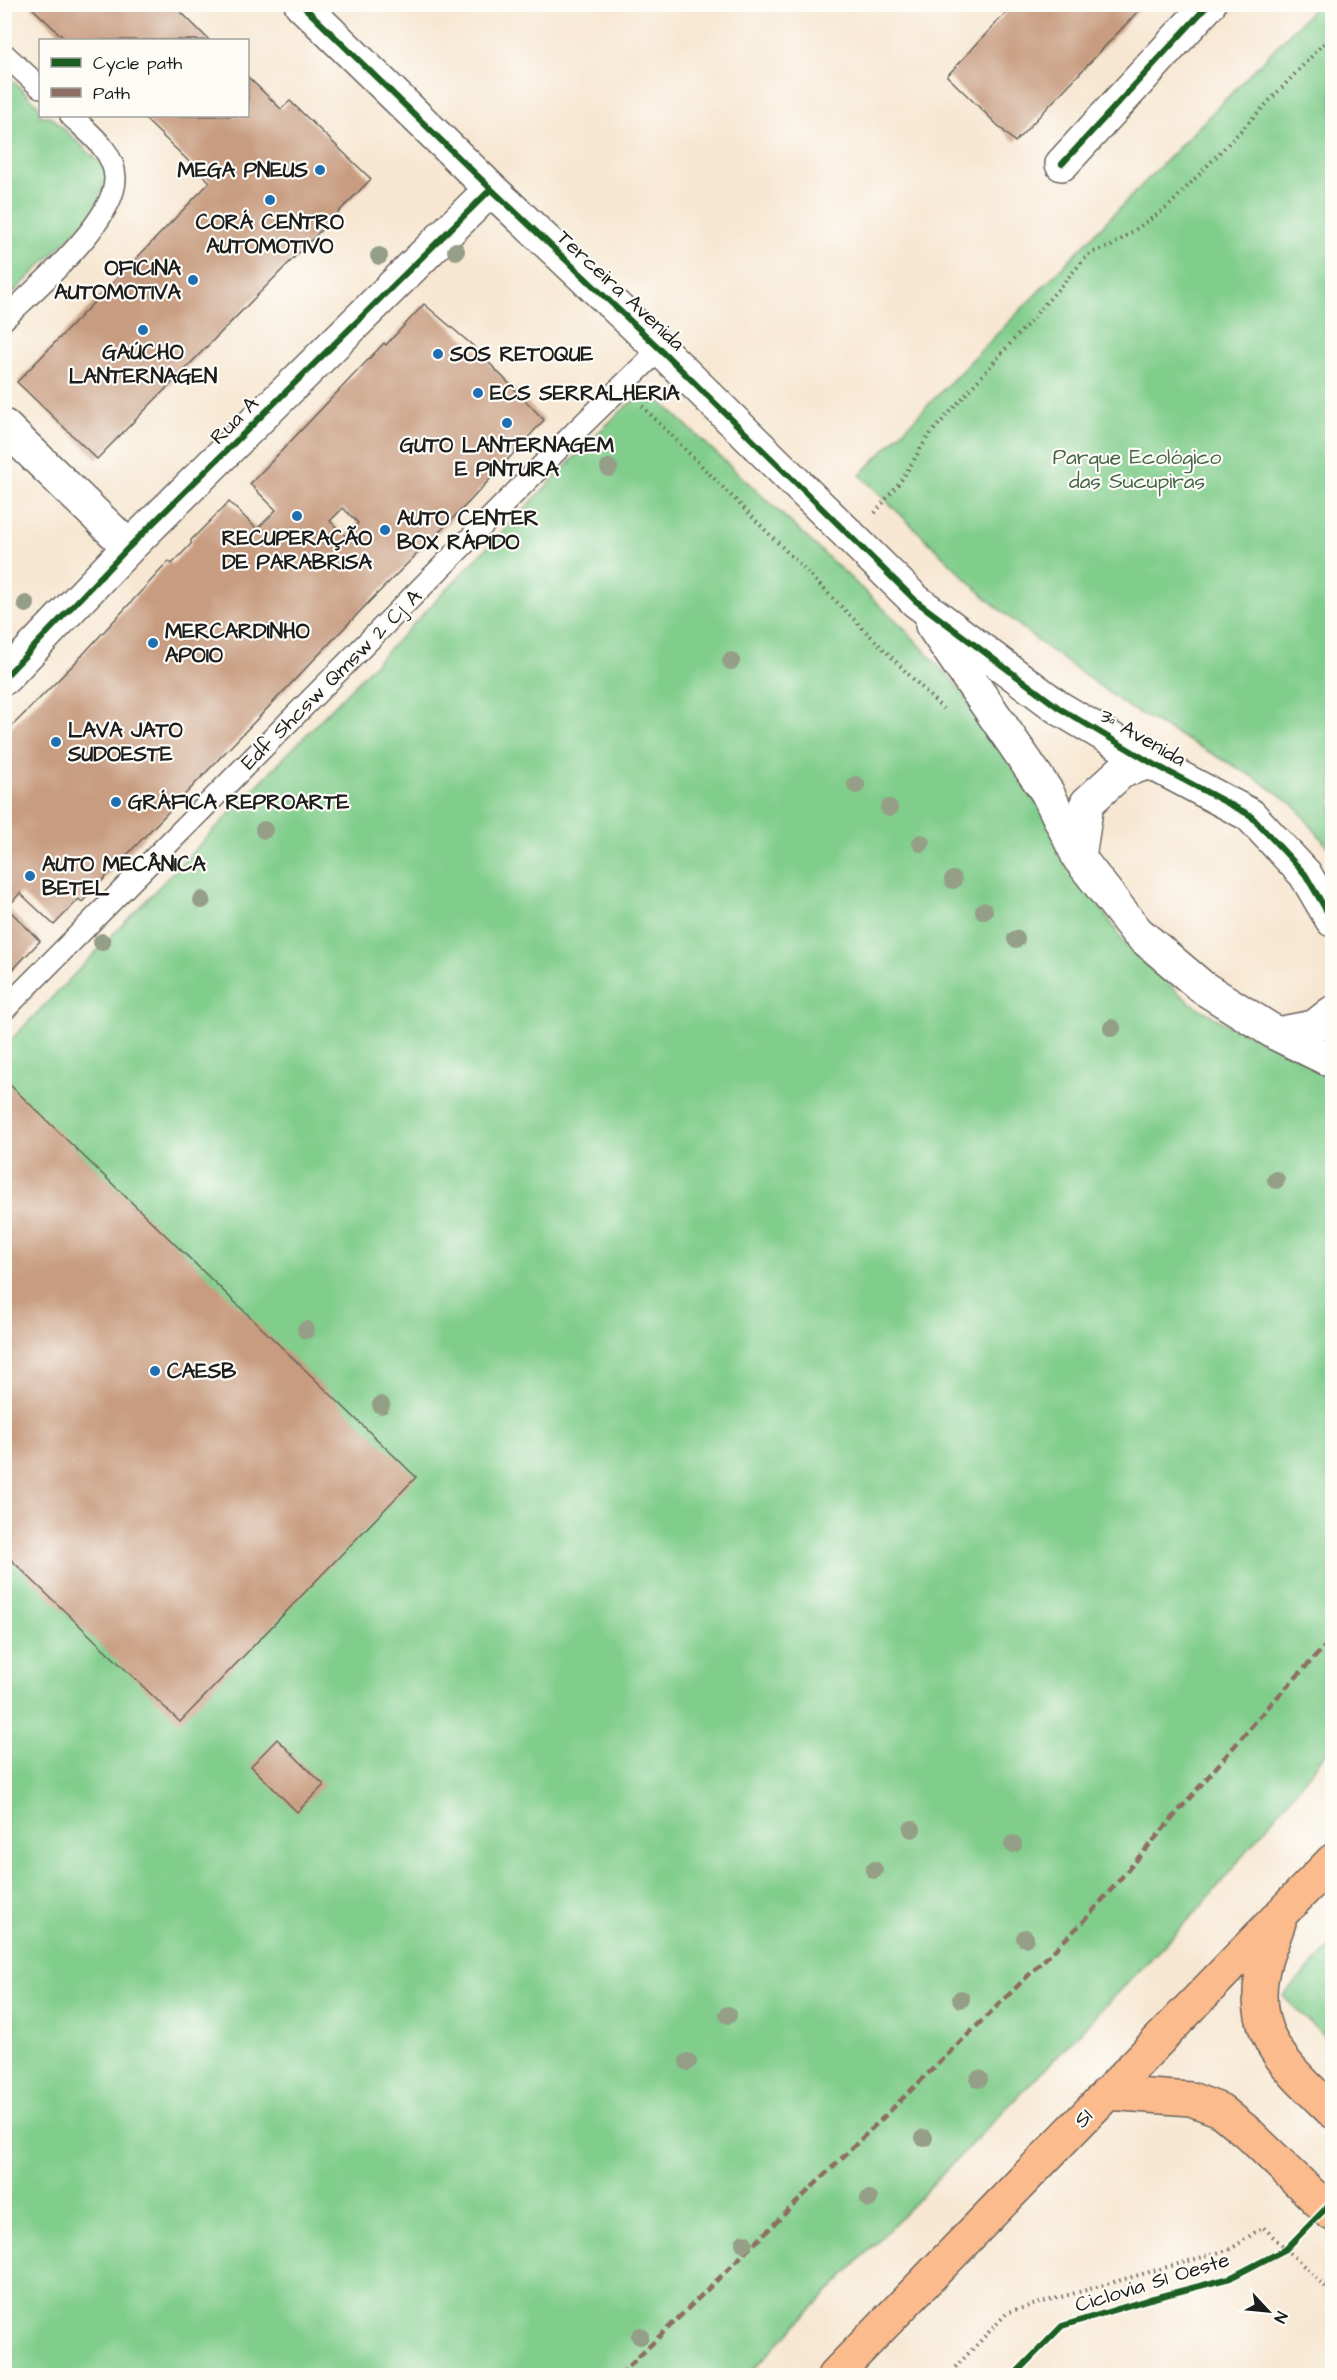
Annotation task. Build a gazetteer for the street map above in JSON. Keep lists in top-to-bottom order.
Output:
{
  "streets": {
    "highway": ["S1"],
    "street": ["Terceira Avenida", "Rua A", "3ª Avenida"],
    "lane": ["Edf Shcsw Qmsw 2 Cj A"],
    "cycle path": ["Ciclovia S1 Oeste"]
  },
  "crossings": [
    ["Terceira Avenida", "Rua A"],
    ["Terceira Avenida", "Edf Shcsw Qmsw 2 Cj A"],
    ["Terceira Avenida", "3ª Avenida"]
  ],
  "parks": ["Parque Ecológico das Sucupiras"],
  "places": [
    "MEGA PNEUS",
    "CORÁ CENTRO AUTOMOTIVO",
    "OFICINA AUTOMOTIVA",
    "GAÚCHO LANTERNAGEN",
    "SOS RETOQUE",
    "ECS SERRALHERIA",
    "GUTO LANTERNAGEM E PINTURA",
    "RECUPERAÇÃO DE PARABRISA",
    "AUTO CENTER BOX RÁPIDO",
    "MERCARDINHO APOIO",
    "LAVA JATO SUDOESTE",
    "GRÁFICA REPROARTE",
    "AUTO MECÂNICA BETEL",
    "CAESB"
  ],
  "legend": ["Cycle path", "Path"],
  "north": "bottom right"
}
